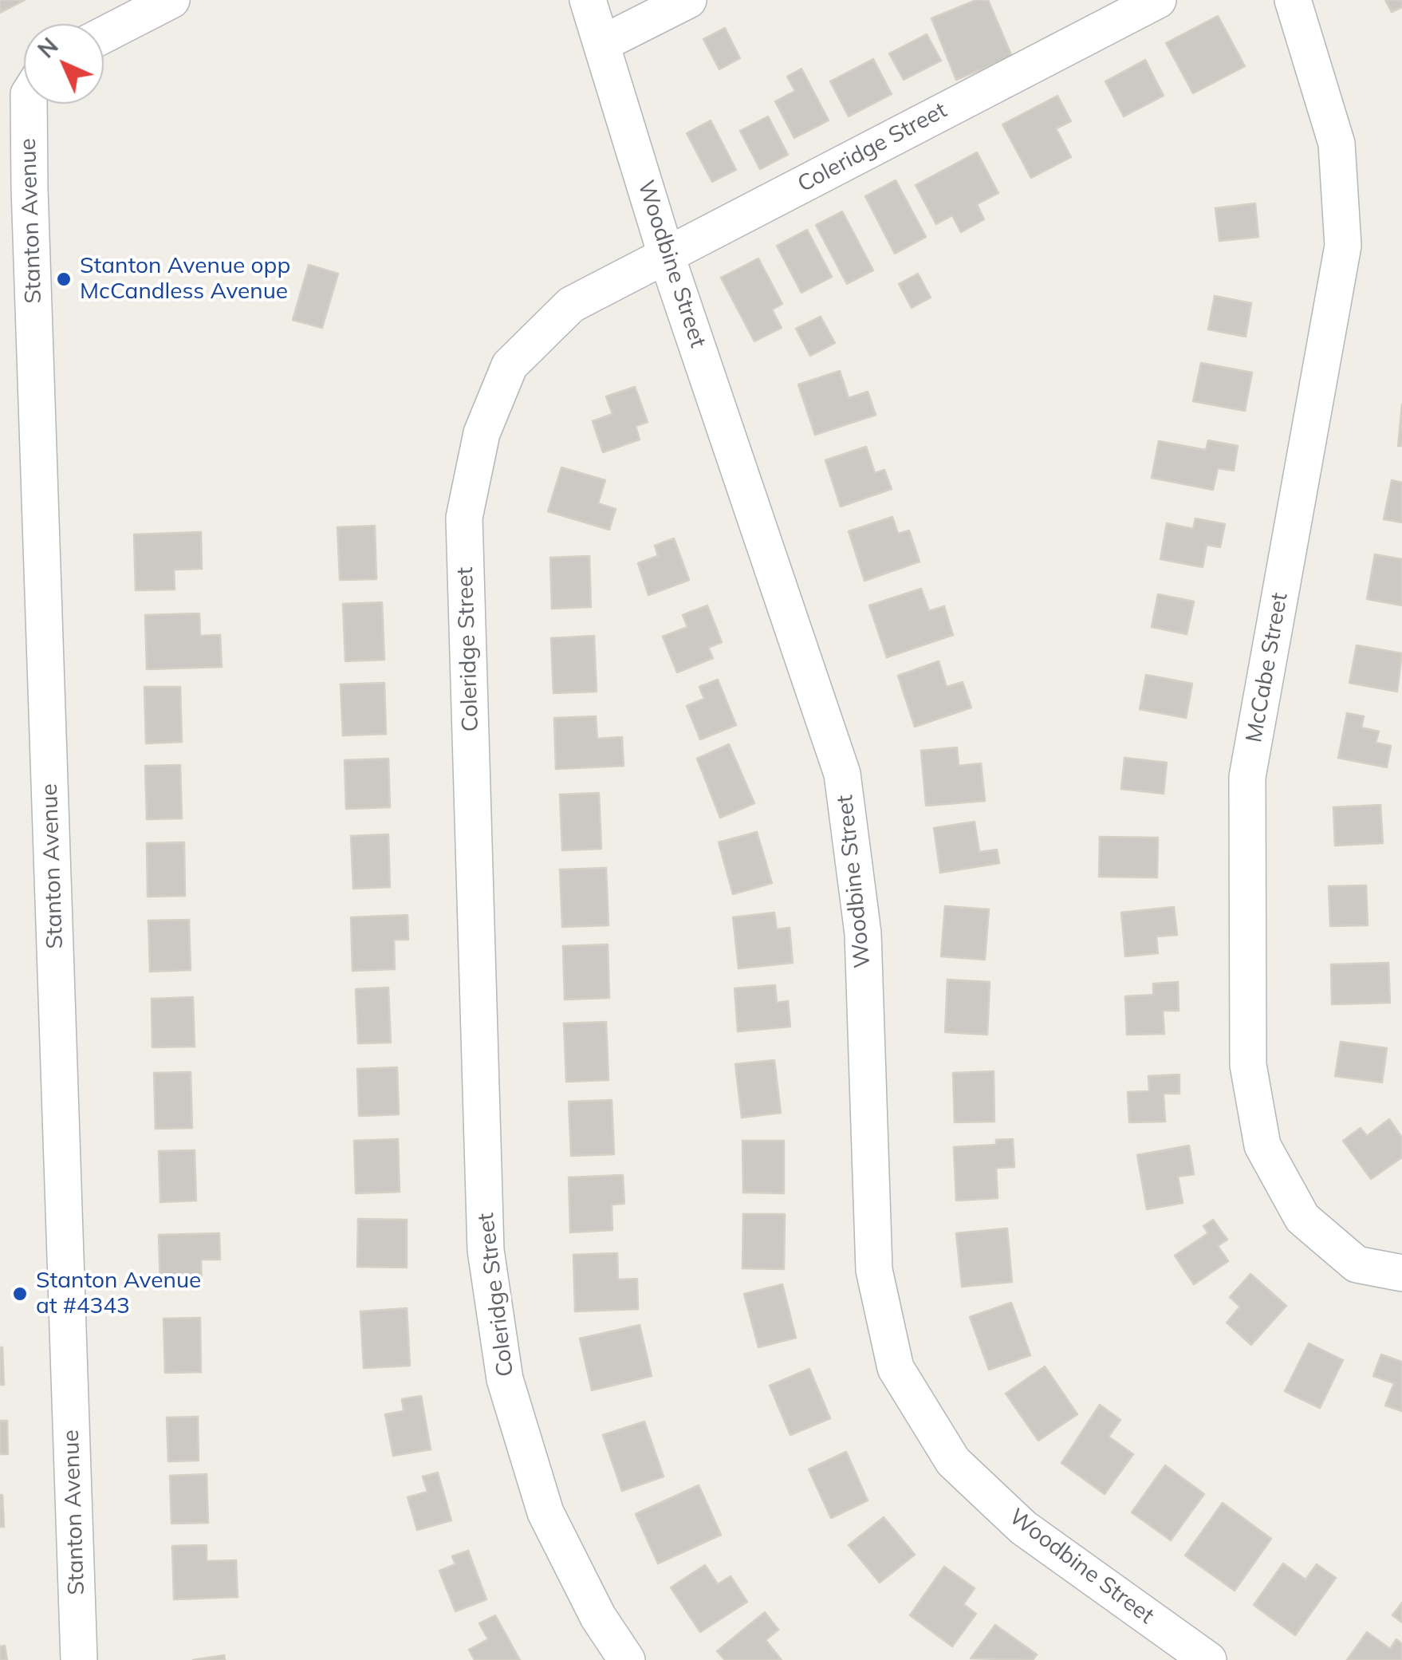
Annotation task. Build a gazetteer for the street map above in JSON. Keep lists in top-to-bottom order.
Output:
{
  "streets": {
    "street": [
      "Coleridge Street",
      "Stanton Avenue",
      "Woodbine Street",
      "McCabe Street"
    ]
  },
  "crossings": [
    ["Coleridge Street", "Woodbine Street"]
  ],
  "places": ["Stanton Avenue opp McCandless Avenue", "Stanton Avenue at #4343"],
  "north": "top left"
}
